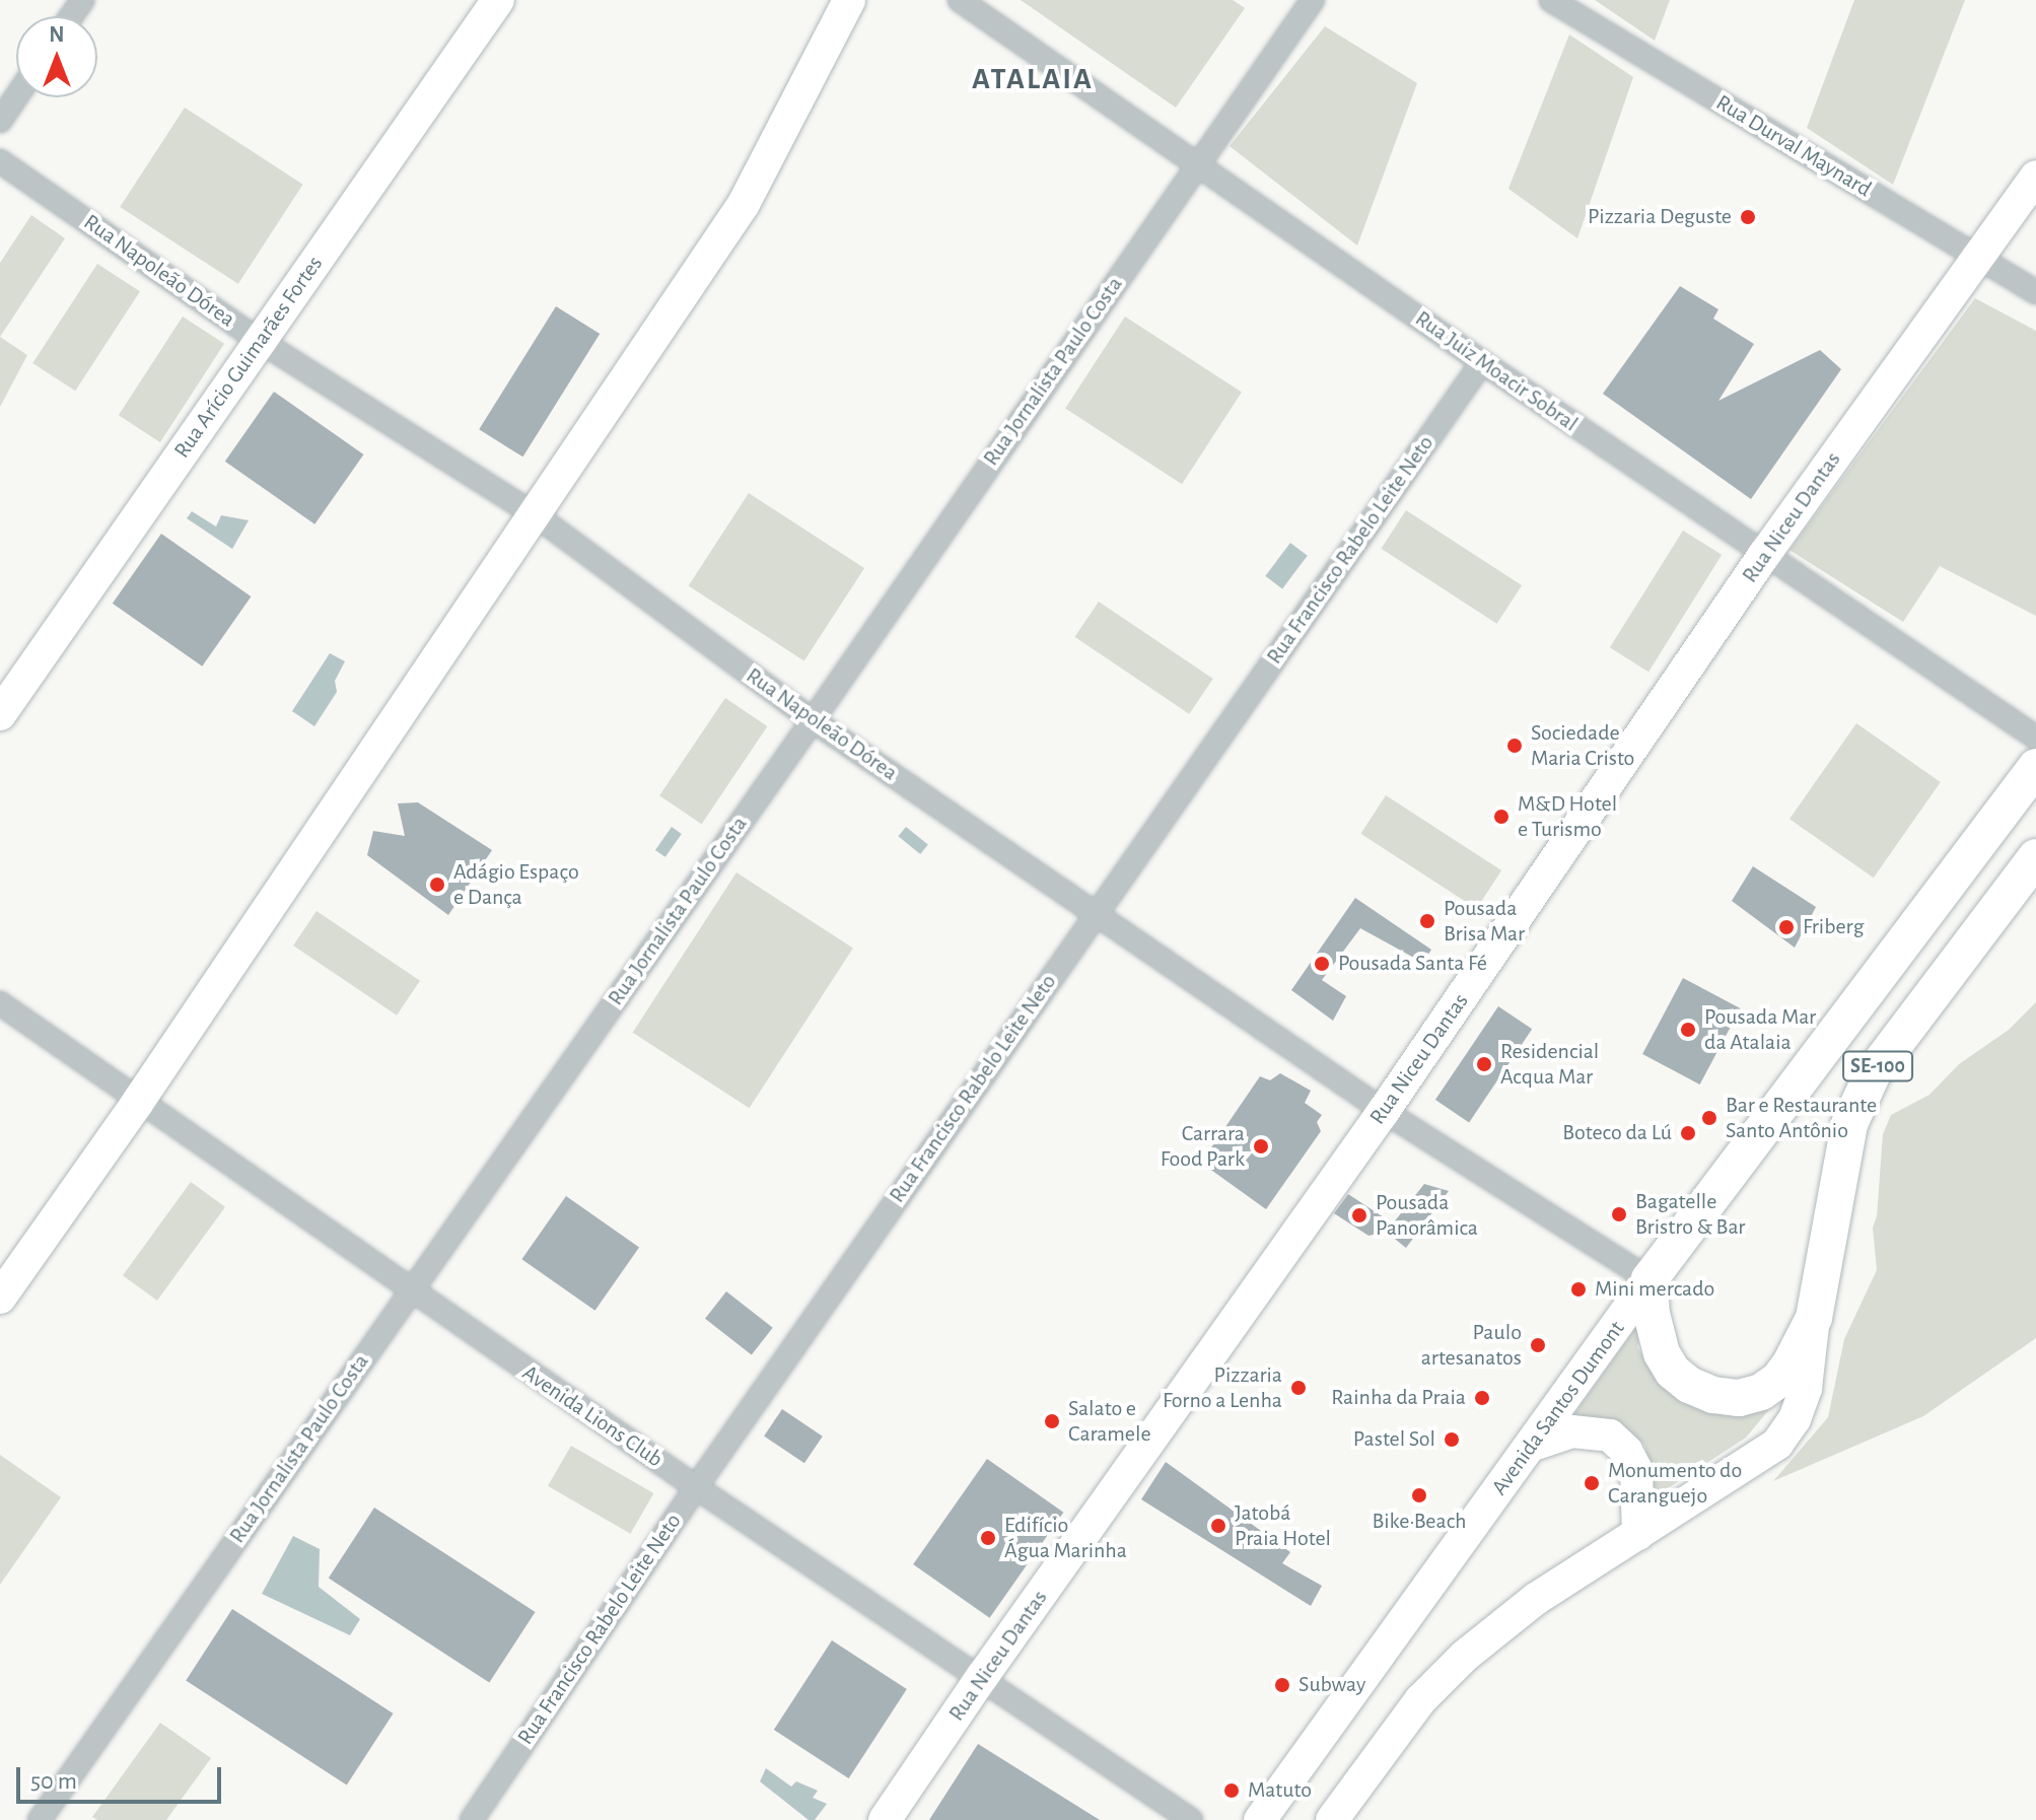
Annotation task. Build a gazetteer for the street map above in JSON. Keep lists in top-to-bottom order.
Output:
{
  "streets": {
    "main road": ["SE-100", "Avenida Santos Dumont"],
    "street": [
      "Rua Durval Maynard",
      "Rua Napoleão Dórea",
      "Rua Arício Guimarães Fortes",
      "Rua Jornalista Paulo Costa",
      "Rua Juiz Moacir Sobral",
      "Rua Niceu Dantas",
      "Rua Francisco Rabelo Leite Neto",
      "Avenida Lions Club"
    ]
  },
  "crossings": [
    ["Rua Durval Maynard", "Rua Niceu Dantas"],
    ["Rua Napoleão Dórea", "Rua Arício Guimarães Fortes"],
    ["Rua Napoleão Dórea", "Rua Jornalista Paulo Costa"],
    ["Rua Napoleão Dórea", "Rua Niceu Dantas"],
    ["Rua Napoleão Dórea", "Rua Francisco Rabelo Leite Neto"],
    ["Rua Napoleão Dórea", "Avenida Santos Dumont"],
    ["Rua Jornalista Paulo Costa", "Rua Juiz Moacir Sobral"],
    ["Rua Jornalista Paulo Costa", "Avenida Lions Club"],
    ["Rua Juiz Moacir Sobral", "Rua Niceu Dantas"],
    ["Rua Juiz Moacir Sobral", "Rua Francisco Rabelo Leite Neto"],
    ["Rua Niceu Dantas", "Avenida Lions Club"],
    ["Rua Francisco Rabelo Leite Neto", "Avenida Lions Club"]
  ],
  "districts": ["ATALAIA"],
  "places": [
    "Pizzaria Deguste",
    "Sociedade Maria Cristo",
    "M&D Hotel e Turismo",
    "Adágio Espaço e Dança",
    "Pousada Brisa Mar",
    "Friberg",
    "Pousada Santa Fé",
    "Pousada Mar da Atalaia",
    "Residencial Acqua Mar",
    "Bar e Restaurante Santo Antônio",
    "Boteco da Lú",
    "Carrara Food Park",
    "Bagatelle Bristro & Bar",
    "Pousada Panorâmica",
    "Mini mercado",
    "Paulo artesanatos",
    "Pizzaria Forno a Lenha",
    "Rainha da Praia",
    "Salato e Caramele",
    "Pastel Sol",
    "Monumento do Caranguejo",
    "Bike·Beach",
    "Jatobá Praia Hotel",
    "Edifício Água Marinha",
    "Subway",
    "Matuto"
  ],
  "scale_bar": "50 m",
  "north": "top"
}
